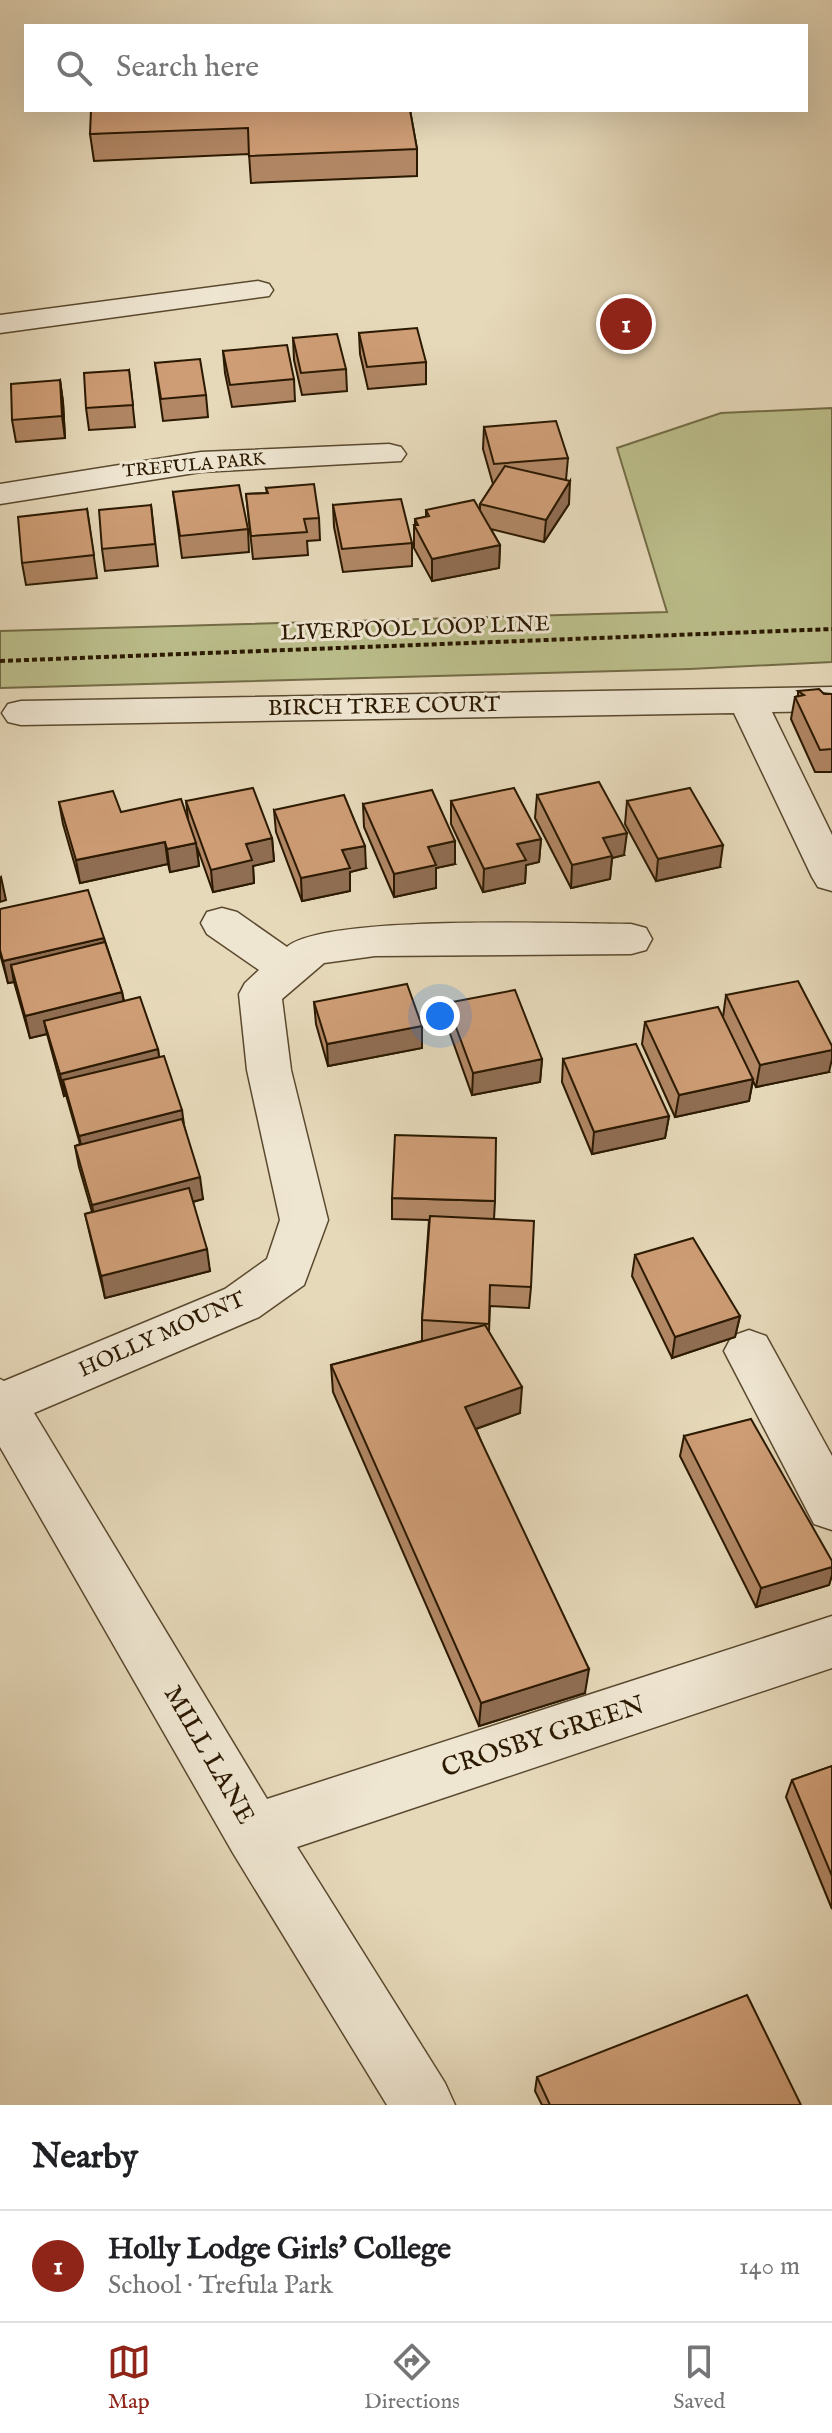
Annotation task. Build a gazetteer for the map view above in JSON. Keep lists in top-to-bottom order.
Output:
{
  "streets": {
    "street": [
      "TREFULA PARK",
      "BIRCH TREE COURT",
      "HOLLY MOUNT",
      "CROSBY GREEN",
      "MILL LANE"
    ],
    "path": ["LIVERPOOL LOOP LINE"]
  },
  "crossings": [
    ["HOLLY MOUNT", "MILL LANE"],
    ["CROSBY GREEN", "MILL LANE"]
  ],
  "page": {
    "search": "Search here",
    "pins": "1",
    "heading": "Nearby",
    "list": [
      {
        "mark": "1",
        "name": "Holly Lodge Girls' College",
        "note": "School · Trefula Park",
        "value": "140 m"
      }
    ],
    "nav": ["Map", "Directions", "Saved"]
  }
}
